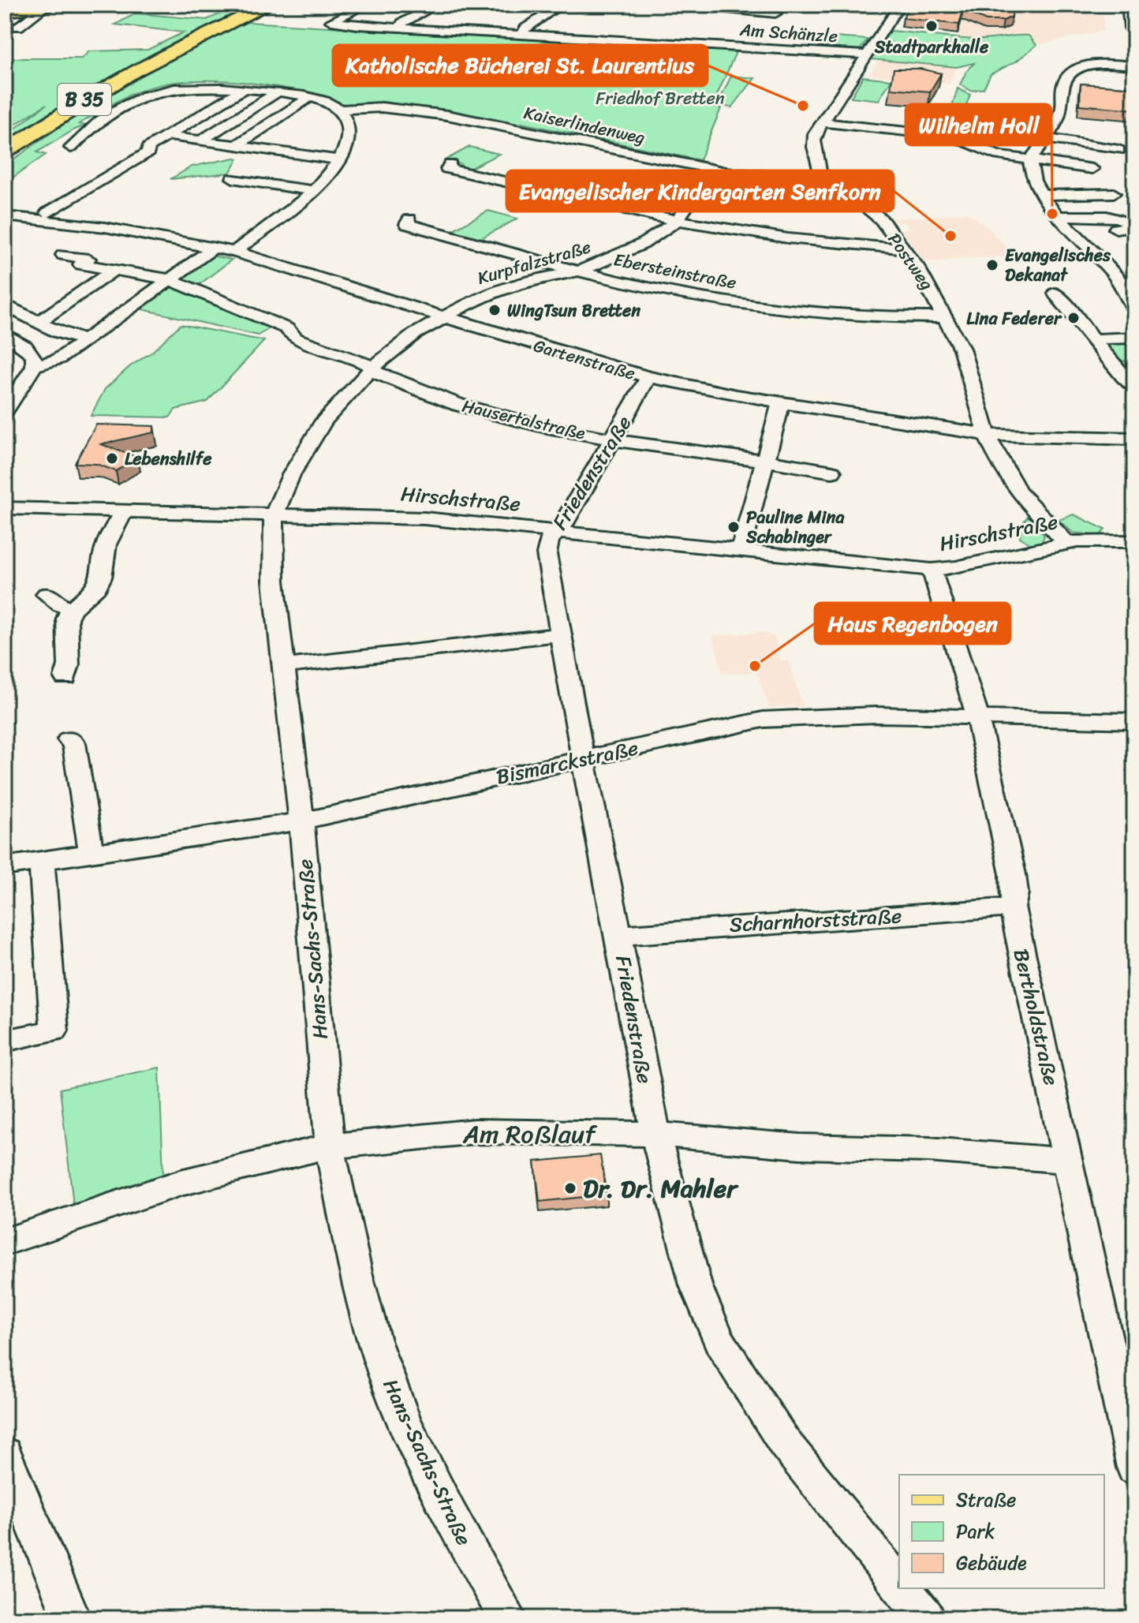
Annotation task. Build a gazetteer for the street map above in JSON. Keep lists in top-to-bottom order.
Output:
{
  "streets": {
    "main road": ["B 35"],
    "street": [
      "Am Schänzle",
      "Kaiserlindenweg",
      "Postweg",
      "Kurpfalzstraße",
      "Ebersteinstraße",
      "Gartenstraße",
      "Hausertalstraße",
      "Friedenstraße",
      "Hirschstraße",
      "Bismarckstraße",
      "Scharnhorststraße",
      "Hans-Sachs-Straße",
      "Bertholdstraße",
      "Am Roßlauf"
    ]
  },
  "crossings": [
    ["Kaiserlindenweg", "Postweg"],
    ["Kaiserlindenweg", "Kurpfalzstraße"],
    ["Postweg", "Ebersteinstraße"],
    ["Postweg", "Gartenstraße"],
    ["Postweg", "Hirschstraße"],
    ["Kurpfalzstraße", "Ebersteinstraße"],
    ["Kurpfalzstraße", "Gartenstraße"],
    ["Kurpfalzstraße", "Hans-Sachs-Straße"],
    ["Gartenstraße", "Friedenstraße"],
    ["Gartenstraße", "Hans-Sachs-Straße"],
    ["Hausertalstraße", "Friedenstraße"],
    ["Hausertalstraße", "Hans-Sachs-Straße"],
    ["Friedenstraße", "Hirschstraße"],
    ["Friedenstraße", "Bismarckstraße"],
    ["Friedenstraße", "Scharnhorststraße"],
    ["Friedenstraße", "Am Roßlauf"],
    ["Hirschstraße", "Hans-Sachs-Straße"],
    ["Hirschstraße", "Bertholdstraße"],
    ["Bismarckstraße", "Hans-Sachs-Straße"],
    ["Bismarckstraße", "Bertholdstraße"],
    ["Scharnhorststraße", "Bertholdstraße"],
    ["Hans-Sachs-Straße", "Am Roßlauf"],
    ["Bertholdstraße", "Am Roßlauf"]
  ],
  "parks": ["Friedhof Bretten"],
  "places": [
    "Stadtparkhalle",
    "Katholische Bücherei St. Laurentius",
    "Wilhelm Holl",
    "Evangelischer Kindergarten Senfkorn",
    "Evangelisches Dekanat",
    "WingTsun Bretten",
    "Lina Federer",
    "Lebenshilfe",
    "Pauline Mina Schabinger",
    "Haus Regenbogen",
    "Dr. Dr. Mahler"
  ],
  "legend": ["Straße", "Park", "Gebäude"]
}
